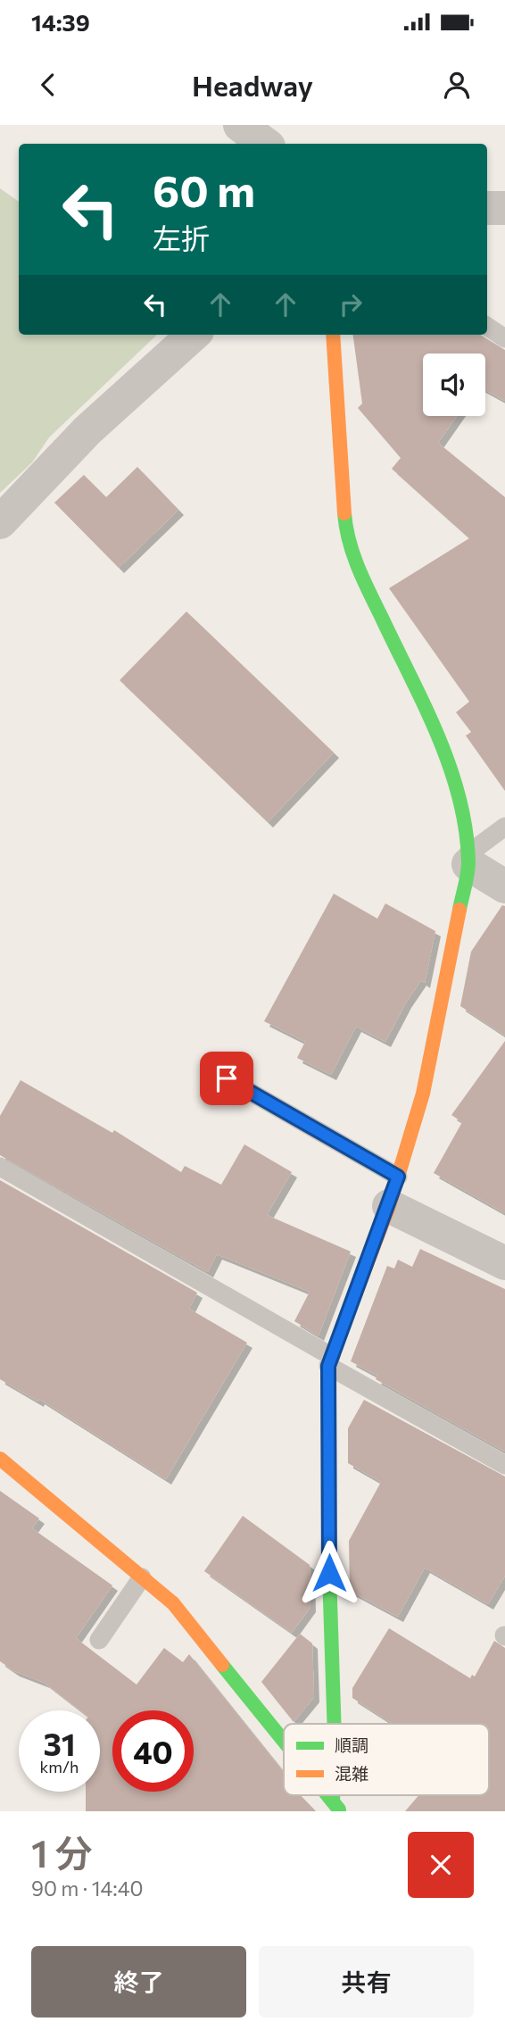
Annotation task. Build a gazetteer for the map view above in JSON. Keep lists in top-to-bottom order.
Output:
{
  "legend": ["順調", "混雑"],
  "page": {
    "status": "14:39",
    "header": "Headway",
    "turn": ["60 m", "左折"],
    "speed": "31 km/h",
    "limit": "40",
    "heading": ["1 分", "90 m · 14:40"],
    "buttons": ["終了", "共有"]
  }
}
